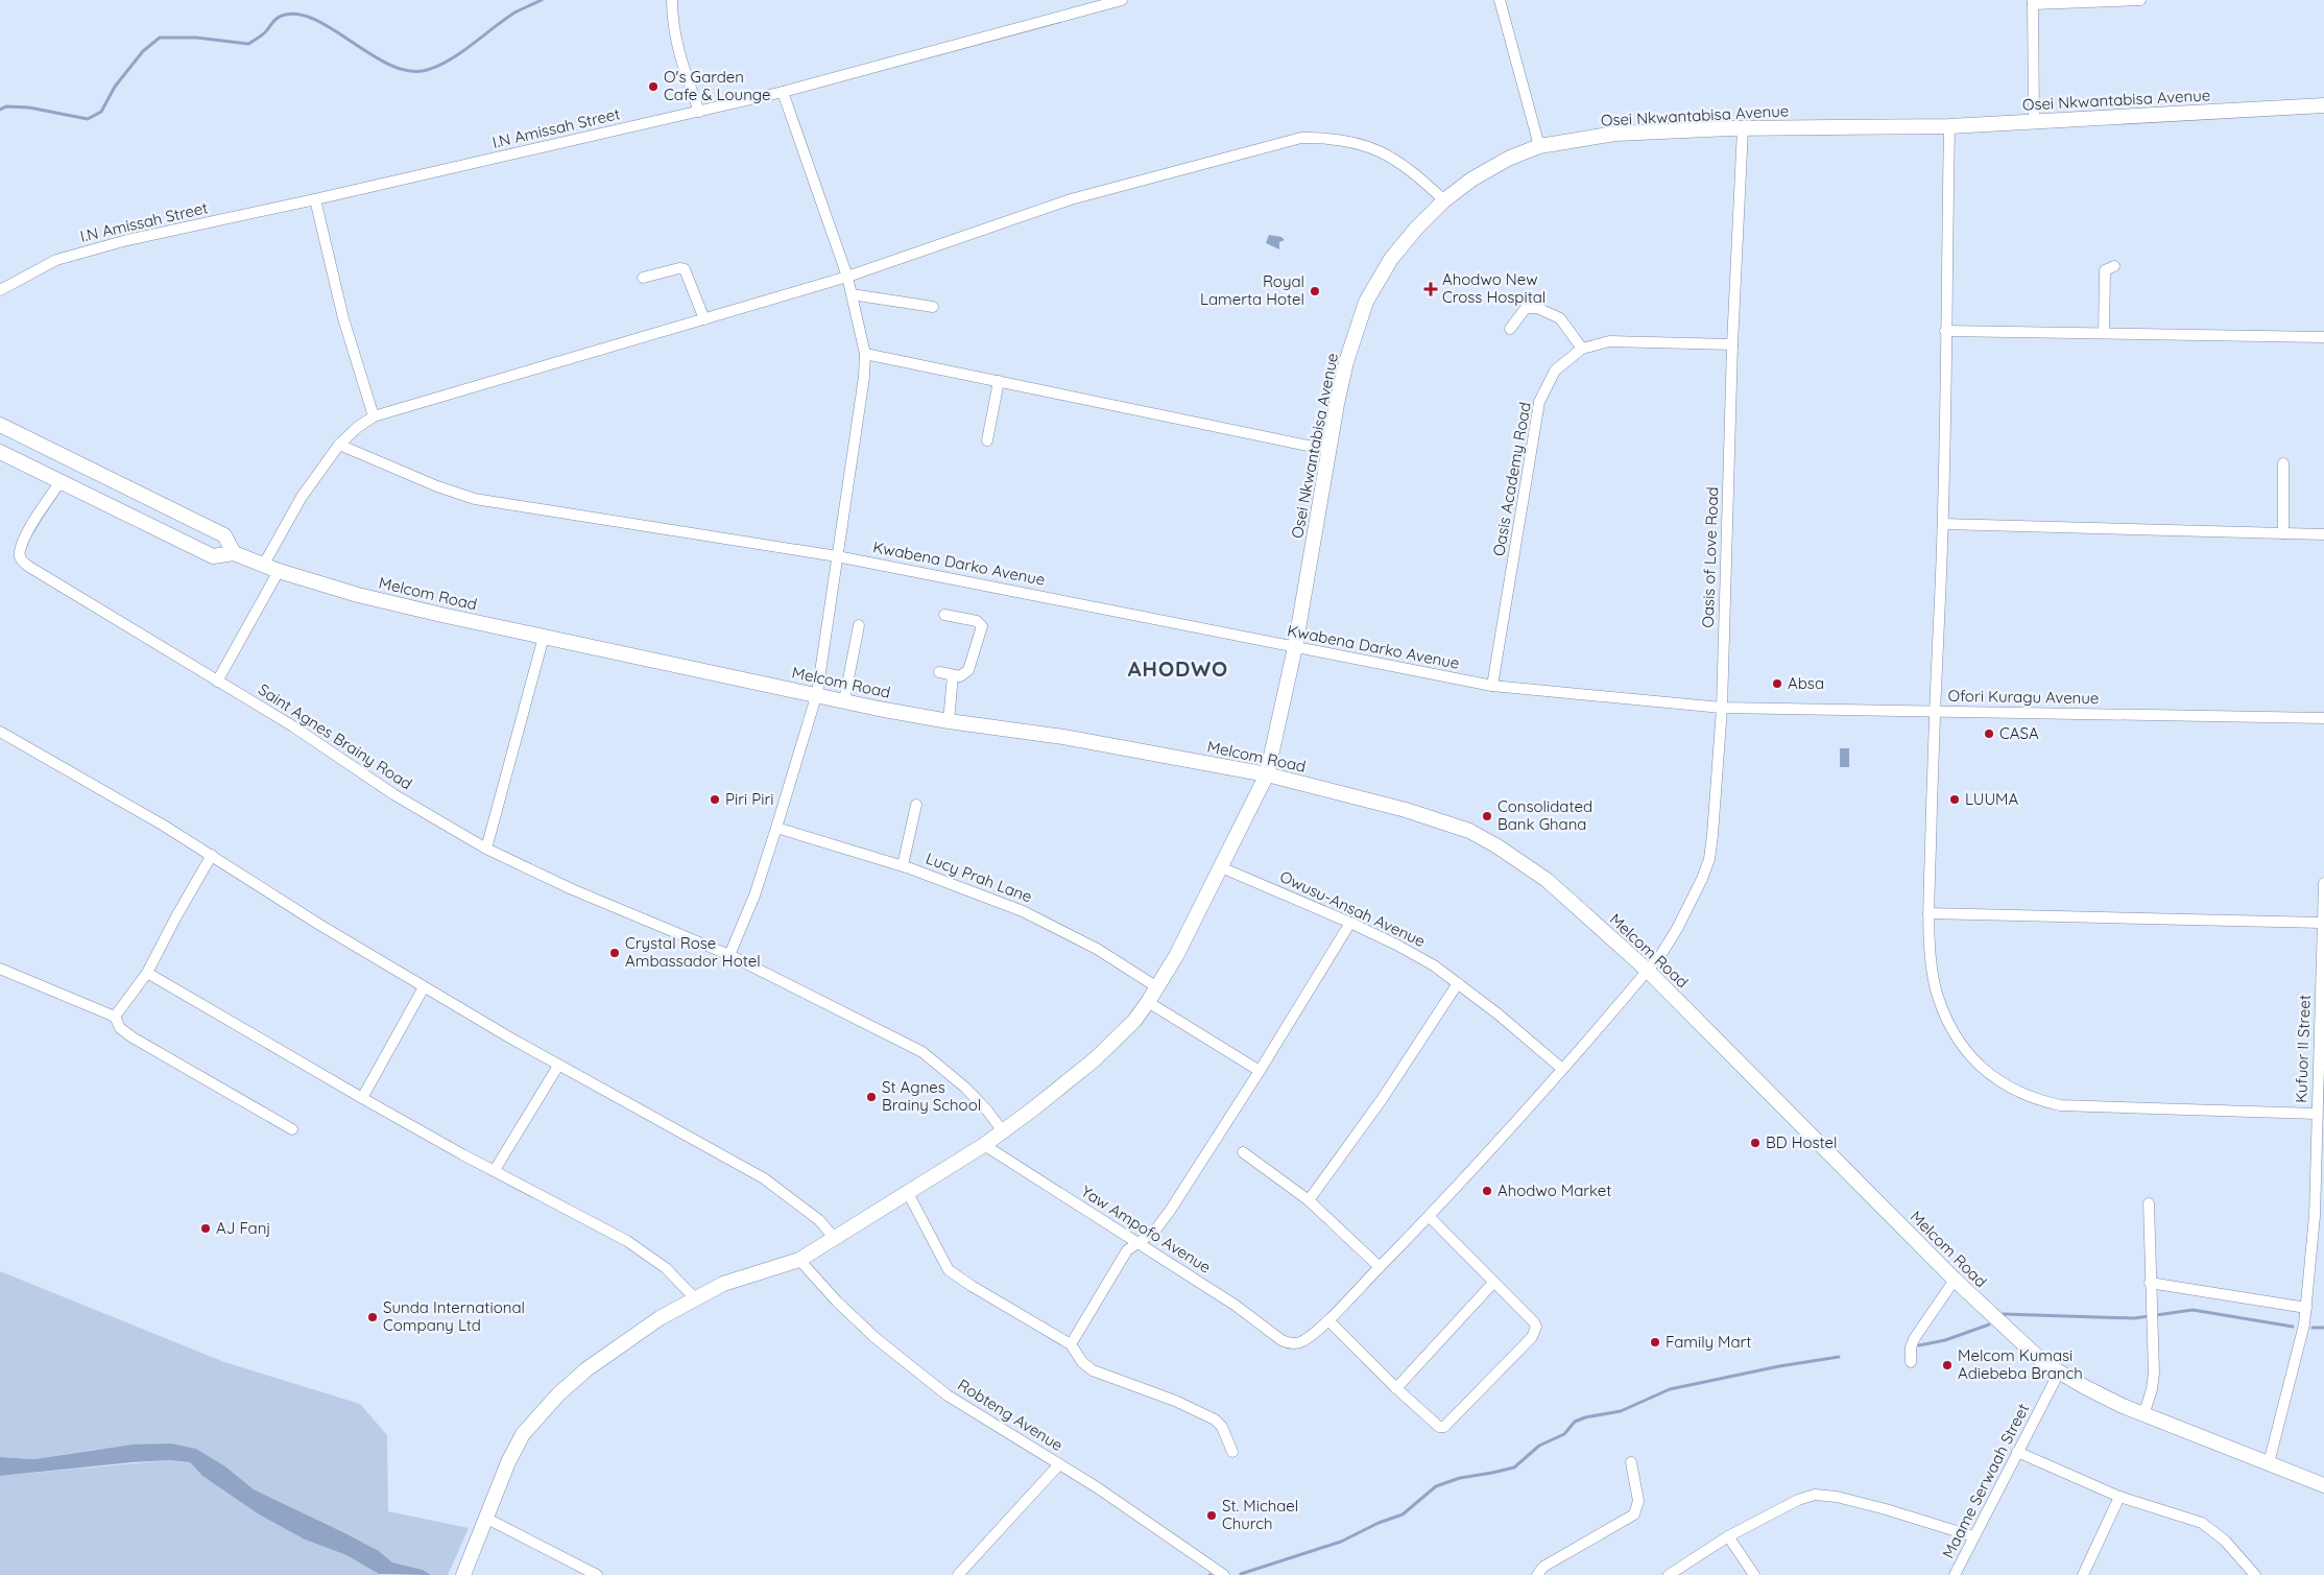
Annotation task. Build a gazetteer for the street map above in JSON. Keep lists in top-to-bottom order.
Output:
{
  "streets": {
    "main road": ["Osei Nkwantabisa Avenue", "Melcom Road"],
    "street": [
      "I.N Amissah Street",
      "Oasis Academy Road",
      "Oasis of Love Road",
      "Kwabena Darko Avenue",
      "Ofori Kuragu Avenue",
      "Saint Agnes Brainy Road",
      "Lucy Prah Lane",
      "Owusu-Ansah Avenue",
      "Kufuor II Street",
      "Yaw Ampofo Avenue",
      "Robteng Avenue",
      "Maame Serwaah Street"
    ]
  },
  "crossings": [
    ["Osei Nkwantabisa Avenue", "Oasis of Love Road"],
    ["Osei Nkwantabisa Avenue", "Kwabena Darko Avenue"],
    ["Osei Nkwantabisa Avenue", "Melcom Road"],
    ["Osei Nkwantabisa Avenue", "Saint Agnes Brainy Road"],
    ["Osei Nkwantabisa Avenue", "Lucy Prah Lane"],
    ["Osei Nkwantabisa Avenue", "Owusu-Ansah Avenue"],
    ["Osei Nkwantabisa Avenue", "Yaw Ampofo Avenue"],
    ["Osei Nkwantabisa Avenue", "Robteng Avenue"],
    ["Oasis Academy Road", "Oasis of Love Road"],
    ["Oasis Academy Road", "Kwabena Darko Avenue"],
    ["Oasis of Love Road", "Kwabena Darko Avenue"],
    ["Oasis of Love Road", "Melcom Road"],
    ["Oasis of Love Road", "Ofori Kuragu Avenue"],
    ["Oasis of Love Road", "Owusu-Ansah Avenue"],
    ["Oasis of Love Road", "Yaw Ampofo Avenue"],
    ["Kwabena Darko Avenue", "Ofori Kuragu Avenue"],
    ["Melcom Road", "Kufuor II Street"],
    ["Melcom Road", "Maame Serwaah Street"]
  ],
  "districts": ["AHODWO"],
  "places": {
    "other": [
      "O's Garden Cafe & Lounge",
      "Royal Lamerta Hotel",
      "Absa",
      "CASA",
      "Piri Piri",
      "LUUMA",
      "Consolidated Bank Ghana",
      "Crystal Rose Ambassador Hotel",
      "St Agnes Brainy School",
      "BD Hostel",
      "Ahodwo Market",
      "AJ Fanj",
      "Sunda International Company Ltd",
      "Family Mart",
      "Melcom Kumasi Adiebeba Branch",
      "St. Michael Church"
    ],
    "health": ["Ahodwo New Cross Hospital"]
  }
}
